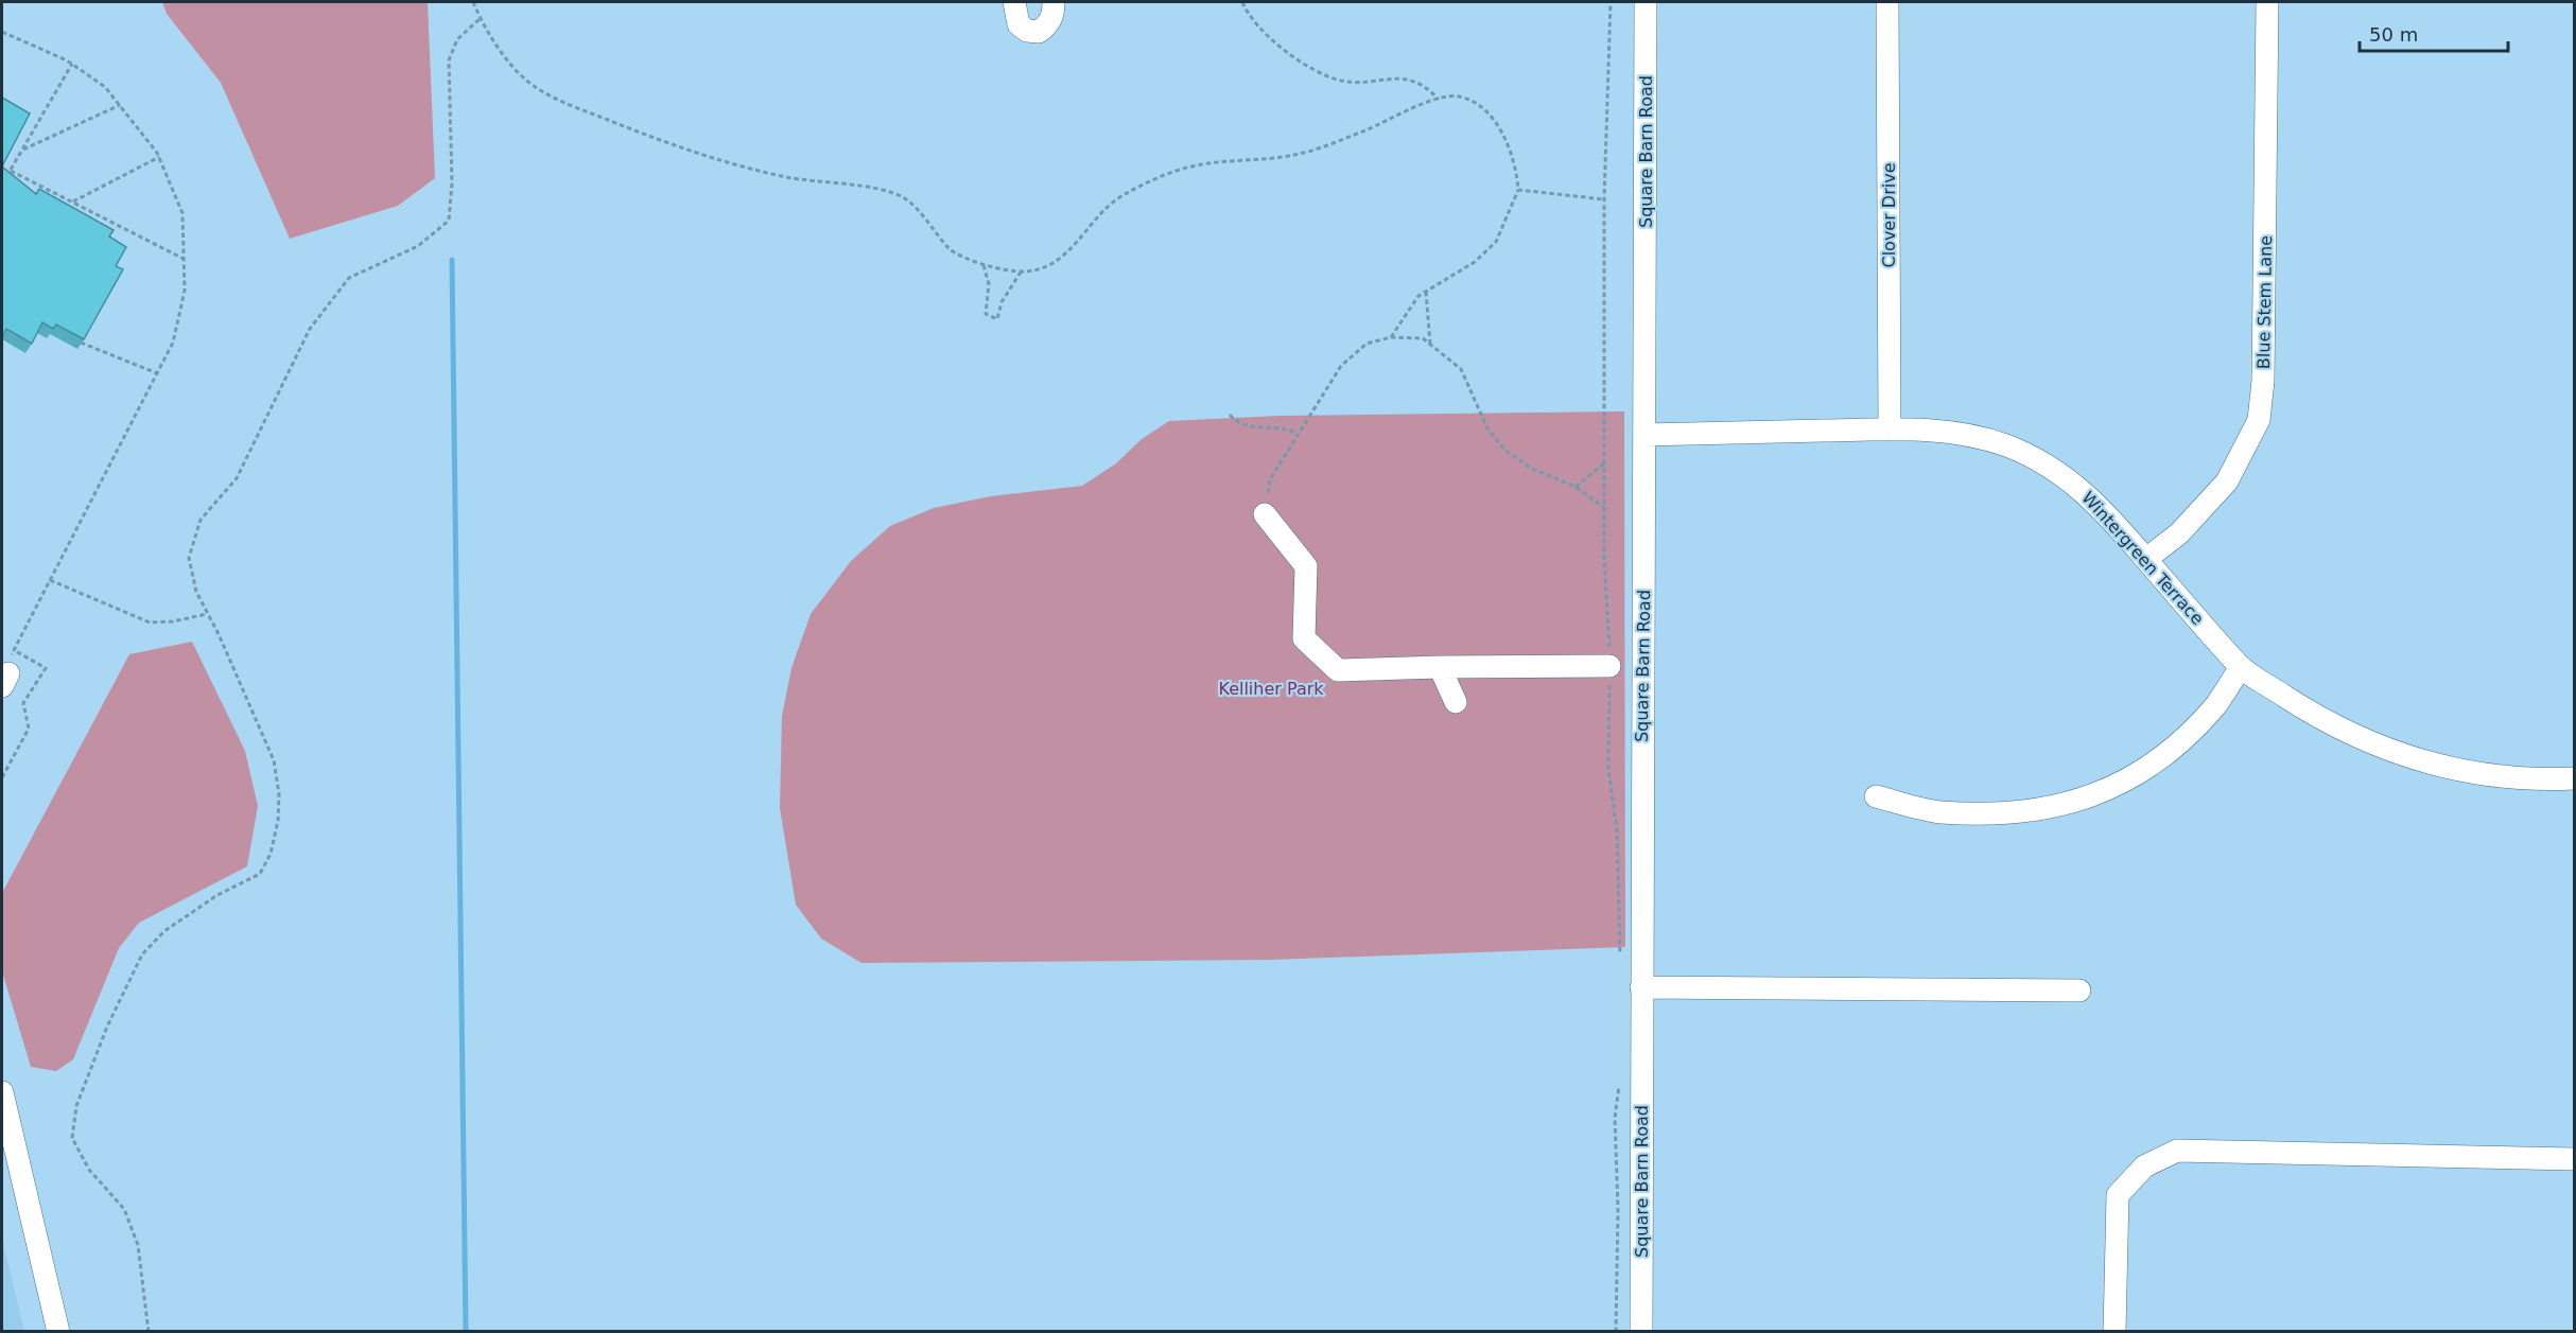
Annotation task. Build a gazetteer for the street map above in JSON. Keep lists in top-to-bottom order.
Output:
{
  "streets": {
    "street": [
      "Square Barn Road",
      "Clover Drive",
      "Blue Stem Lane",
      "Wintergreen Terrace"
    ]
  },
  "crossings": [
    ["Square Barn Road", "Wintergreen Terrace"],
    ["Clover Drive", "Wintergreen Terrace"],
    ["Blue Stem Lane", "Wintergreen Terrace"]
  ],
  "parks": ["Kelliher Park"],
  "scale_bar": "50 m"
}
